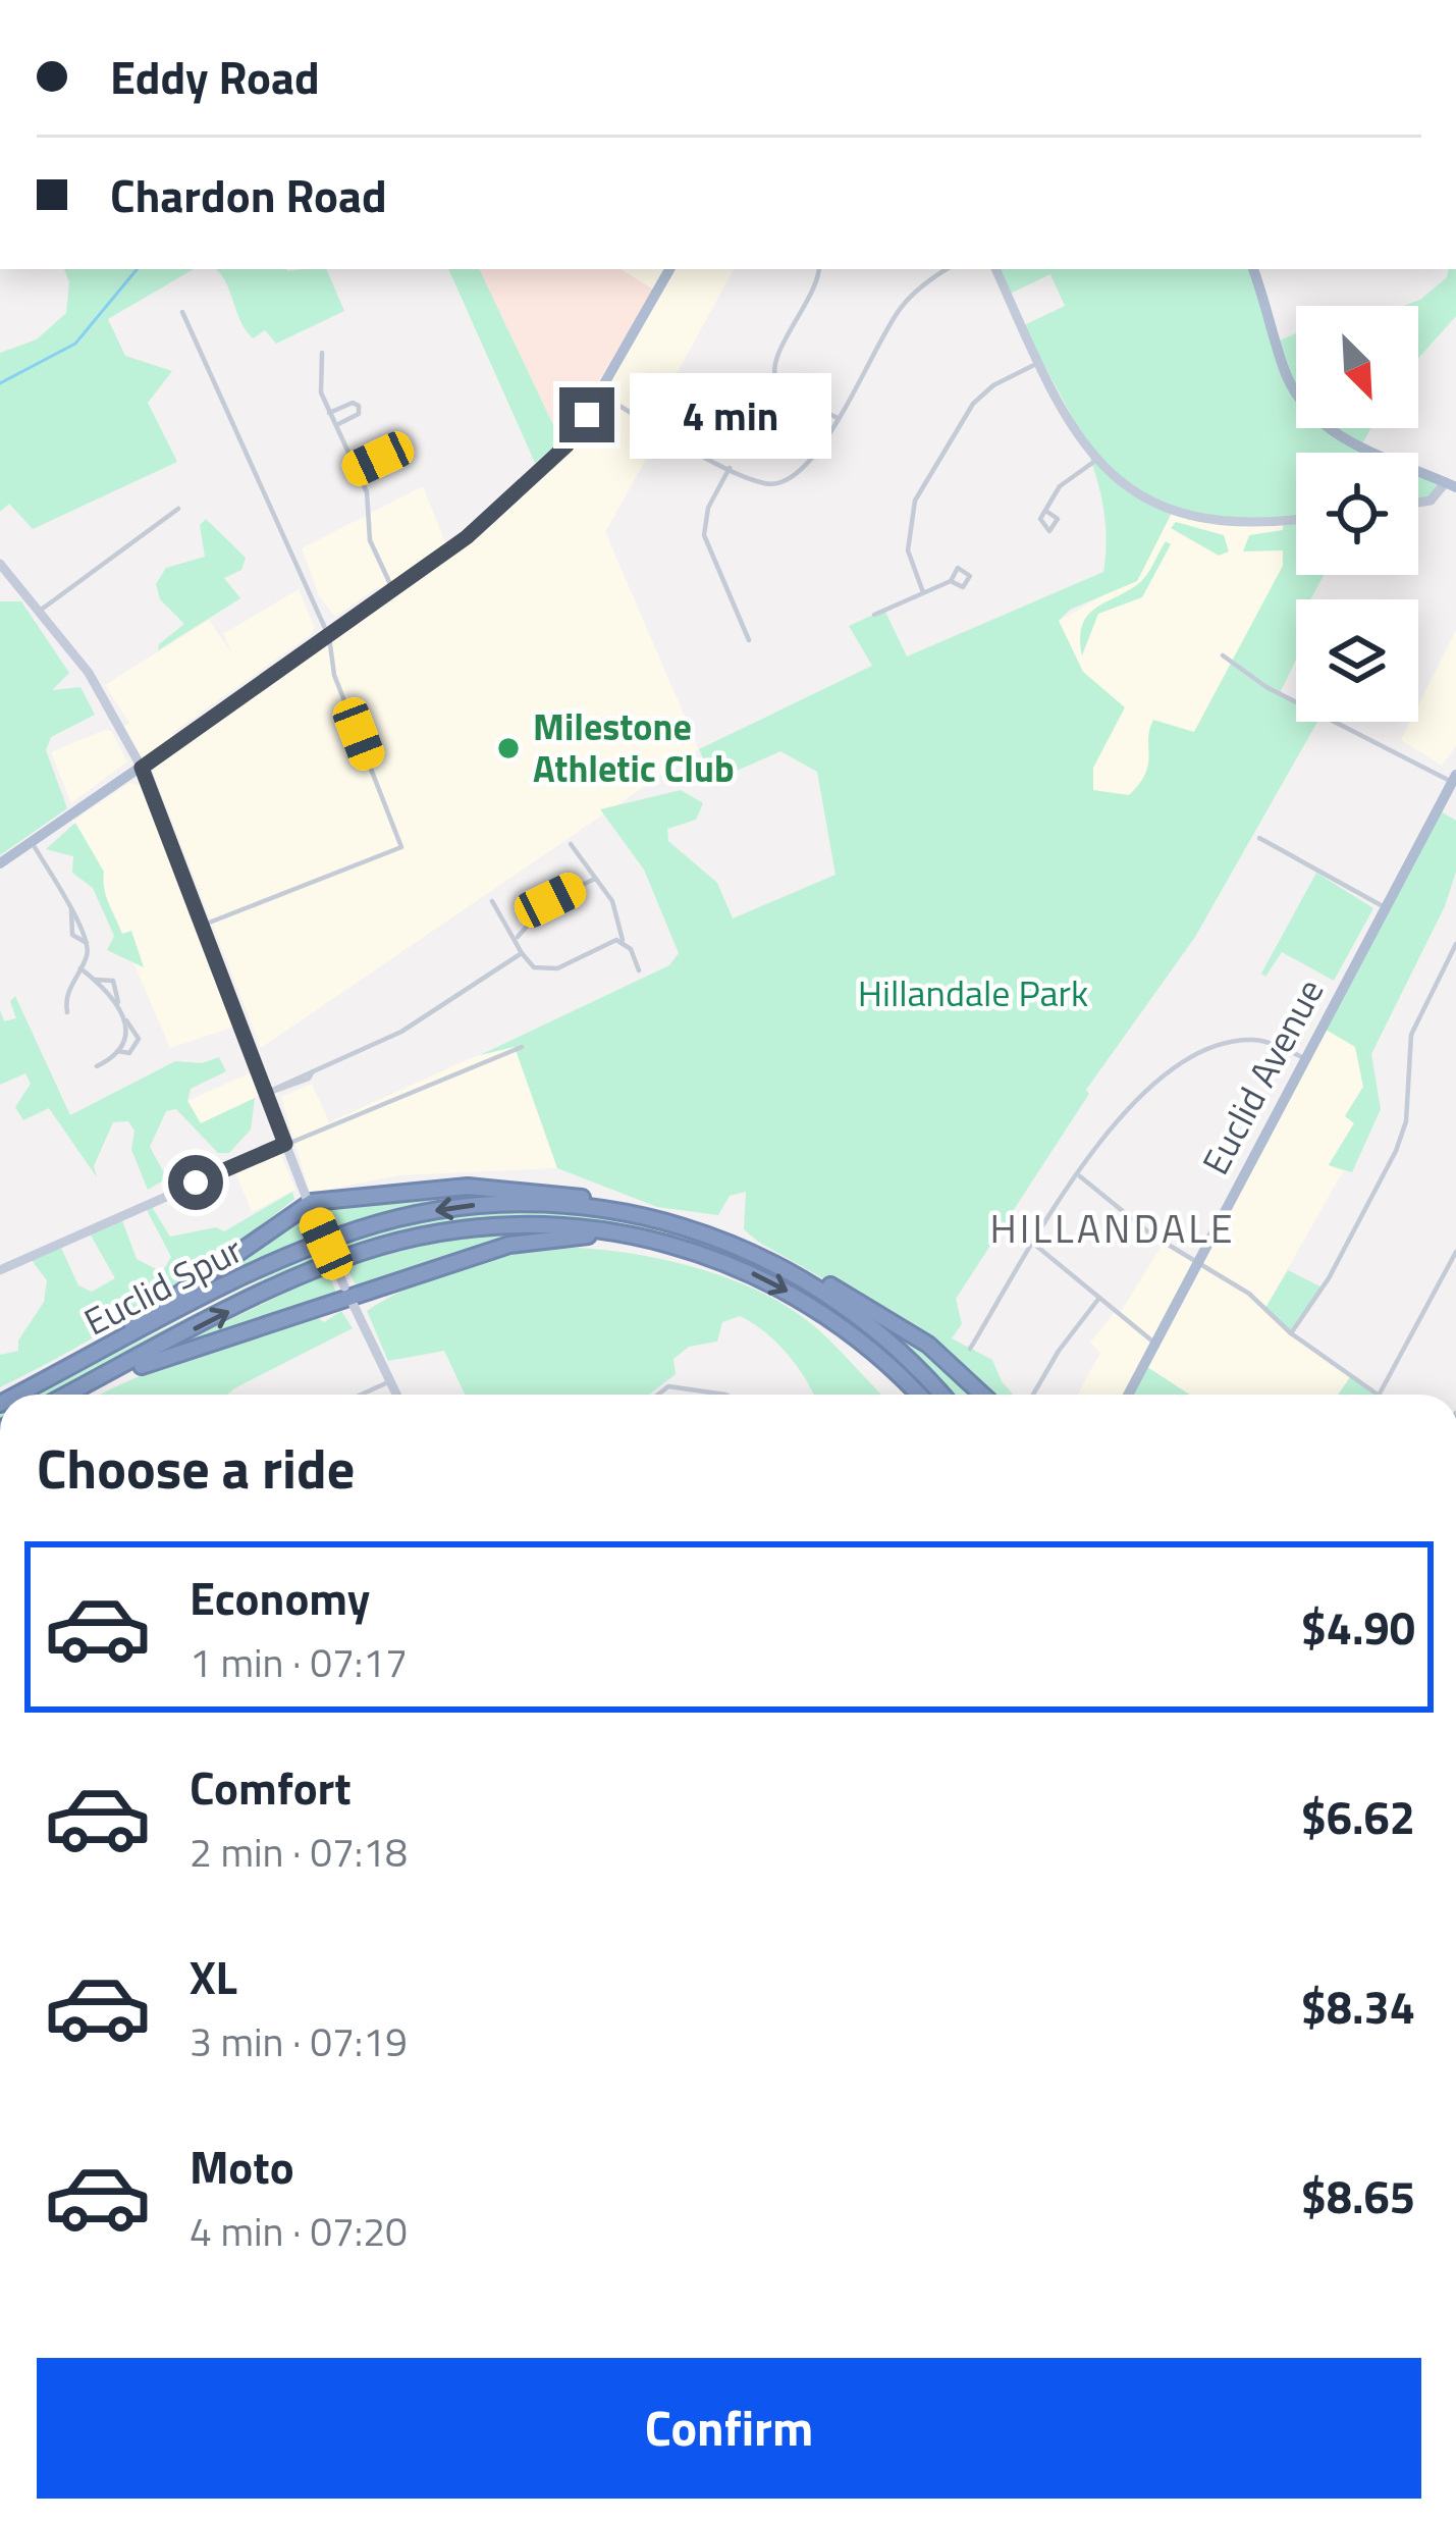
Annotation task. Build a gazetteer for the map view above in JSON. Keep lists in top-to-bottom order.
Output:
{
  "streets": {
    "highway": ["Euclid Spur"],
    "main road": ["Euclid Avenue"]
  },
  "districts": ["HILLANDALE"],
  "parks": ["Hillandale Park"],
  "places": ["Milestone Athletic Club"],
  "north": "bottom right",
  "page": {
    "banner": ["Eddy Road", "Chardon Road"],
    "bubble": "4 min",
    "heading": "Choose a ride",
    "list": [
      {
        "name": "Economy",
        "note": "1 min · 07:17",
        "value": "$4.90"
      },
      {
        "name": "Comfort",
        "note": "2 min · 07:18",
        "value": "$6.62"
      },
      {
        "name": "XL",
        "note": "3 min · 07:19",
        "value": "$8.34"
      },
      {
        "name": "Moto",
        "note": "4 min · 07:20",
        "value": "$8.65"
      }
    ],
    "buttons": "Confirm"
  }
}
